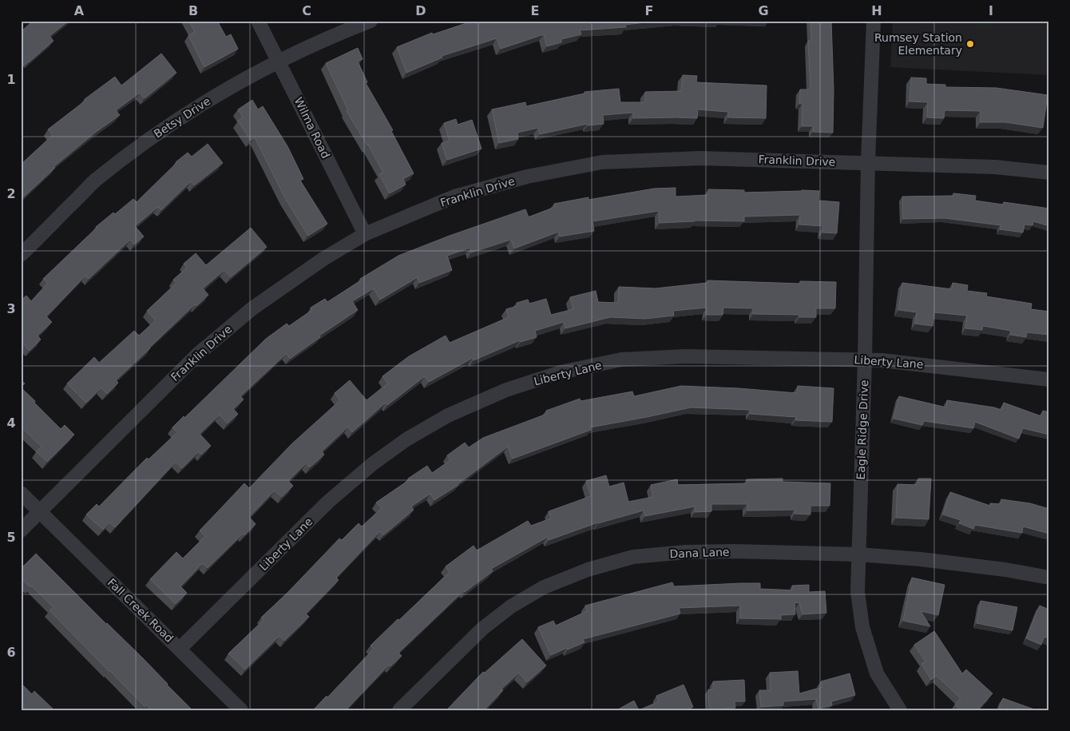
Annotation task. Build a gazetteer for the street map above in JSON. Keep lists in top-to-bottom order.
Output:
{
  "streets": {
    "street": [
      "Betsy Drive",
      "Wilma Road",
      "Franklin Drive",
      "Liberty Lane",
      "Eagle Ridge Drive",
      "Dana Lane",
      "Fall Creek Road"
    ]
  },
  "crossings": [
    ["Betsy Drive", "Wilma Road"],
    ["Wilma Road", "Franklin Drive"],
    ["Franklin Drive", "Eagle Ridge Drive"],
    ["Franklin Drive", "Fall Creek Road"],
    ["Liberty Lane", "Eagle Ridge Drive"],
    ["Liberty Lane", "Fall Creek Road"],
    ["Eagle Ridge Drive", "Dana Lane"]
  ],
  "places": ["Rumsey Station Elementary"],
  "grid": {
    "columns": [
      "A",
      "B",
      "C",
      "D",
      "E",
      "F",
      "G",
      "H",
      "I"
    ],
    "rows": [
      "1",
      "2",
      "3",
      "4",
      "5",
      "6"
    ]
  }
}
